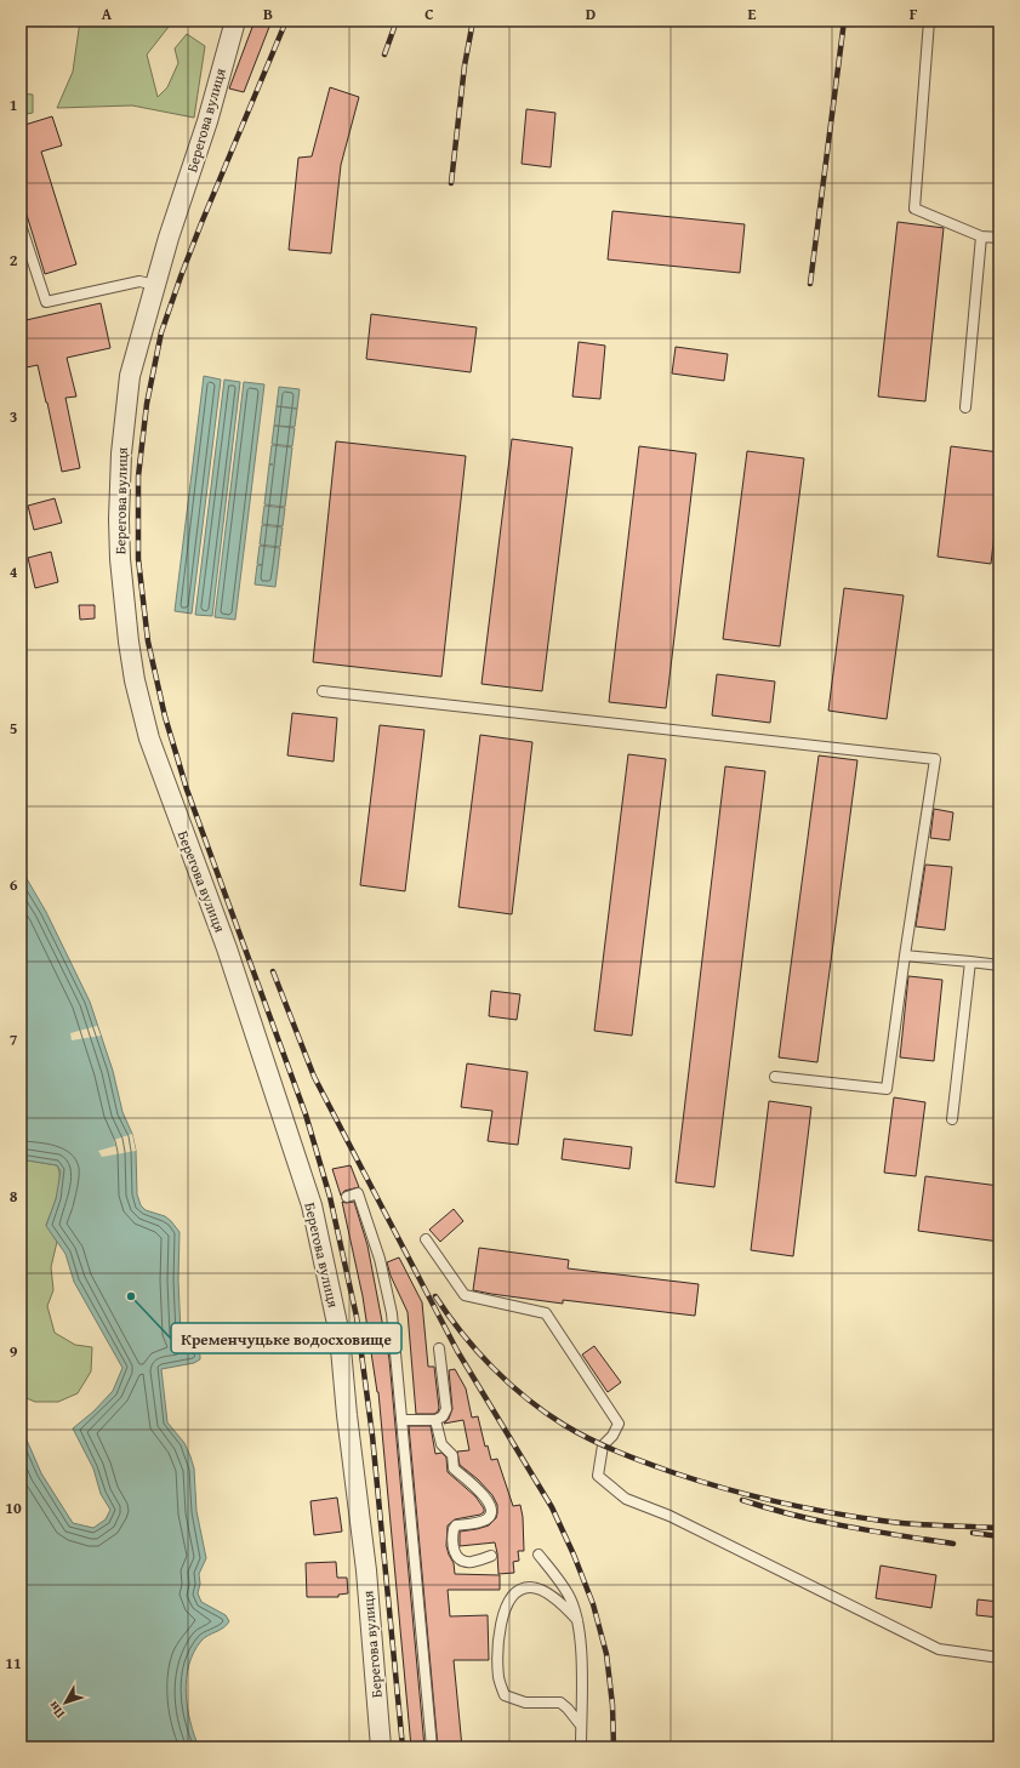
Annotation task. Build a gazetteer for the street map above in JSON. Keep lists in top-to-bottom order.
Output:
{
  "streets": {
    "street": ["Берегова вулиця"]
  },
  "places": ["Кременчуцьке водосховище"],
  "north": "bottom left",
  "grid": {
    "columns": [
      "A",
      "B",
      "C",
      "D",
      "E",
      "F"
    ],
    "rows": [
      "1",
      "2",
      "3",
      "4",
      "5",
      "6",
      "7",
      "8",
      "9",
      "10",
      "11"
    ]
  }
}
